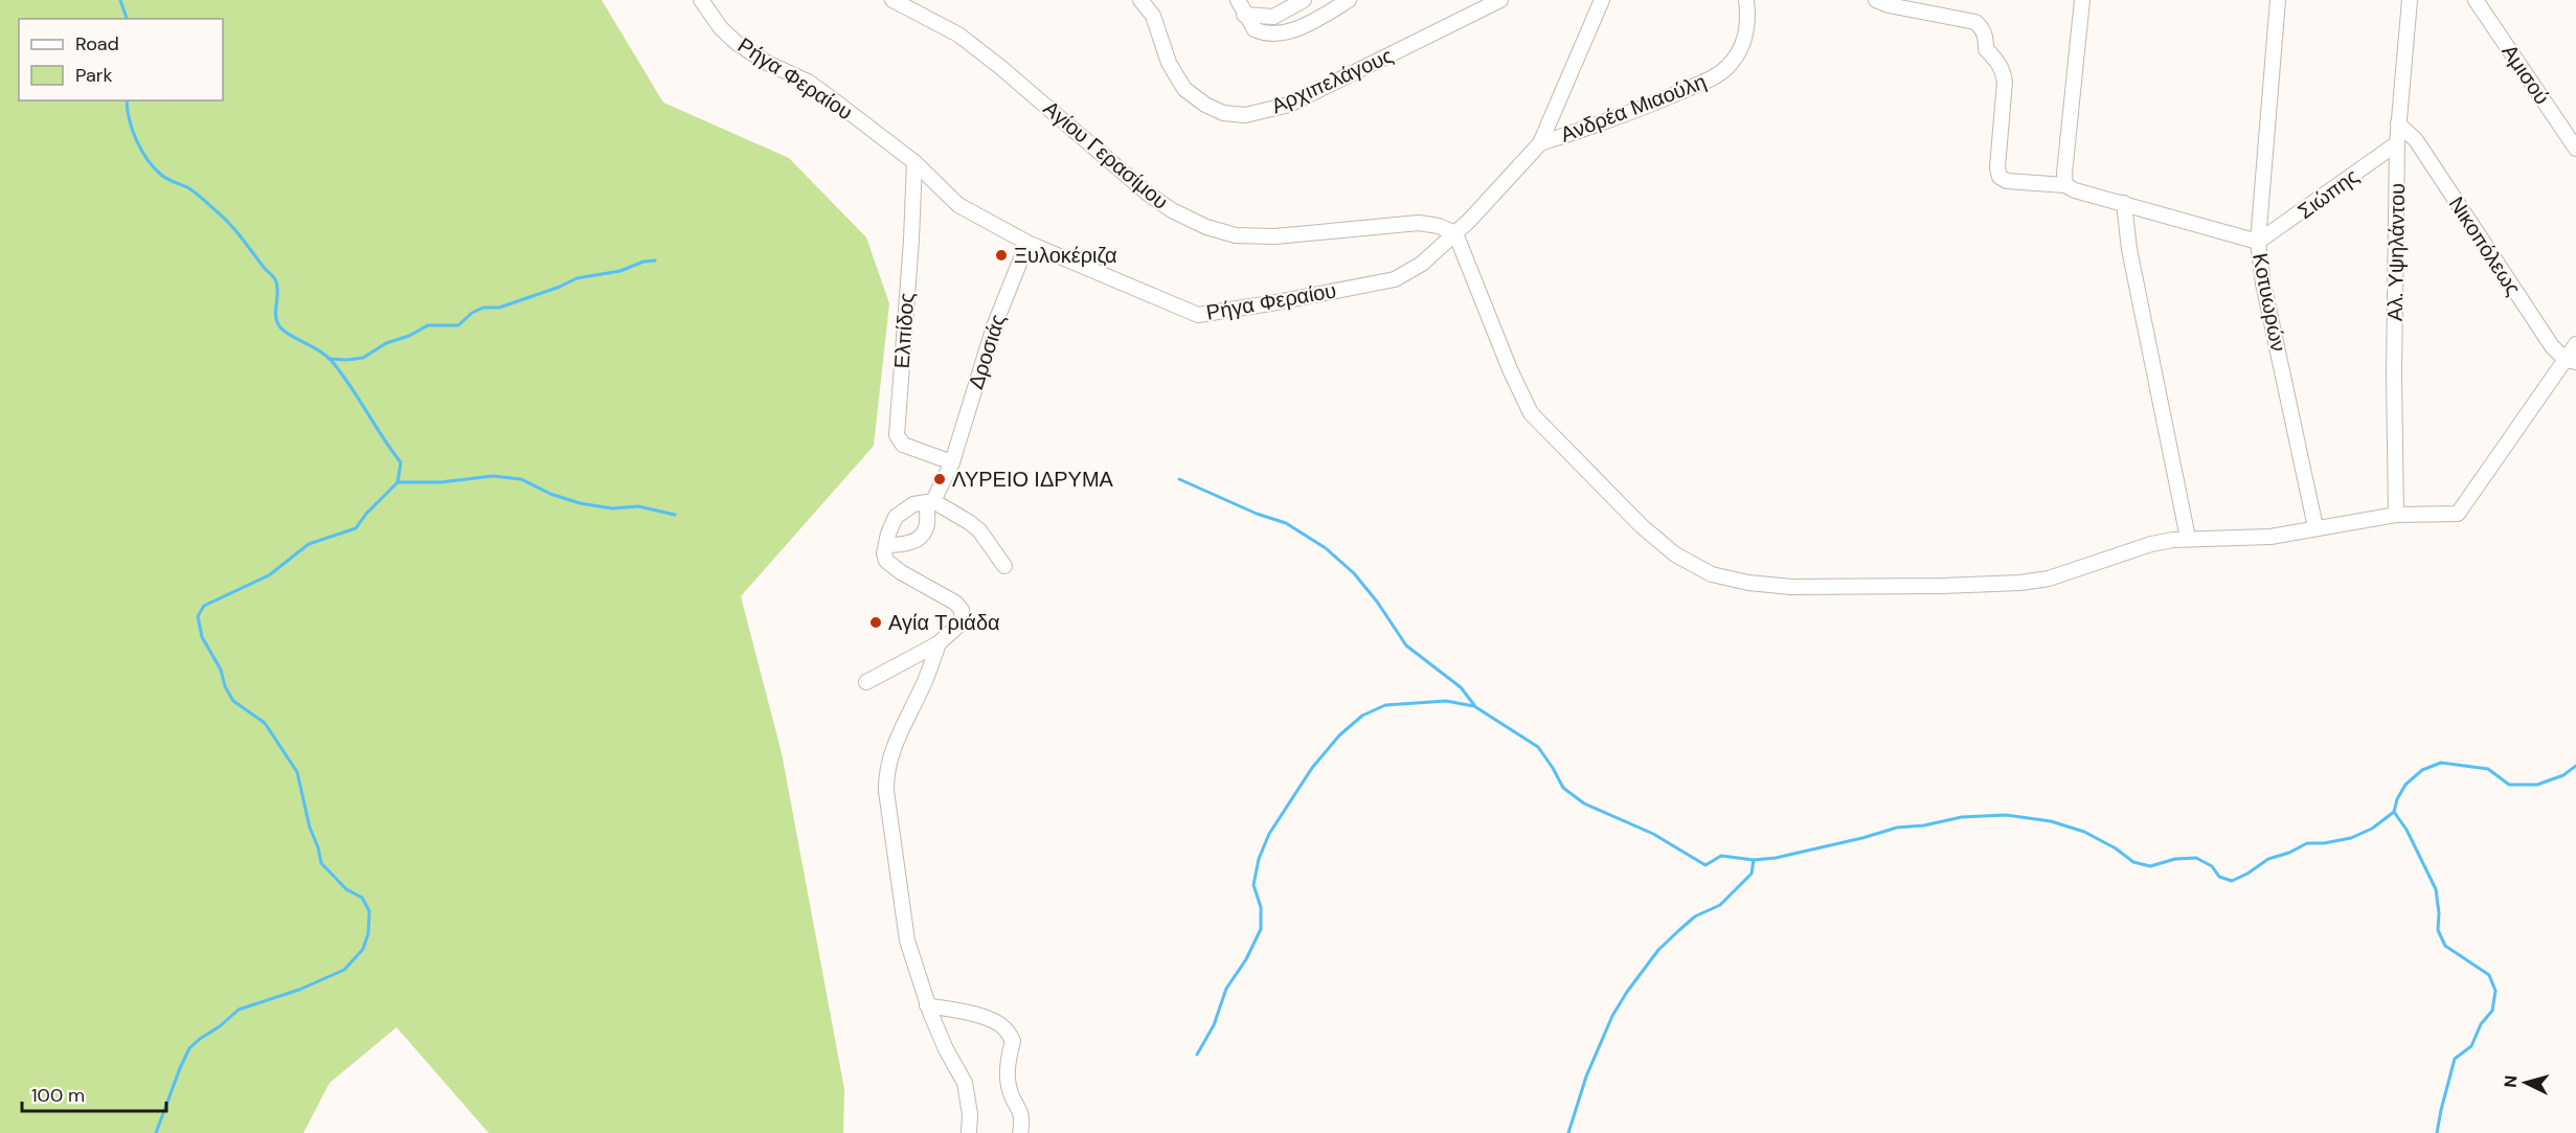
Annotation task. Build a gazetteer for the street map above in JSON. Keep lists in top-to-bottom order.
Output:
{
  "streets": {
    "street": [
      "Αμισού",
      "Ρήγα Φεραίου",
      "Αρχιπελάγους",
      "Ανδρέα Μιαούλη",
      "Αγίου Γερασίμου",
      "Σιώπης",
      "Νικοπόλεως",
      "Αλ. Υψηλάντου",
      "Κοτυωρών",
      "Ελπίδος",
      "Δροσιάς"
    ]
  },
  "crossings": [
    ["Ρήγα Φεραίου", "Ανδρέα Μιαούλη"],
    ["Ρήγα Φεραίου", "Αγίου Γερασίμου"],
    ["Ρήγα Φεραίου", "Ελπίδος"],
    ["Ρήγα Φεραίου", "Δροσιάς"],
    ["Σιώπης", "Αλ. Υψηλάντου"],
    ["Σιώπης", "Κοτυωρών"],
    ["Νικοπόλεως", "Αλ. Υψηλάντου"],
    ["Ελπίδος", "Δροσιάς"]
  ],
  "places": ["Ξυλοκέριζα", "ΛΥΡΕΙΟ ΙΔΡΥΜΑ", "Αγία Τριάδα"],
  "legend": ["Road", "Park"],
  "scale_bar": "100 m",
  "north": "left"
}
